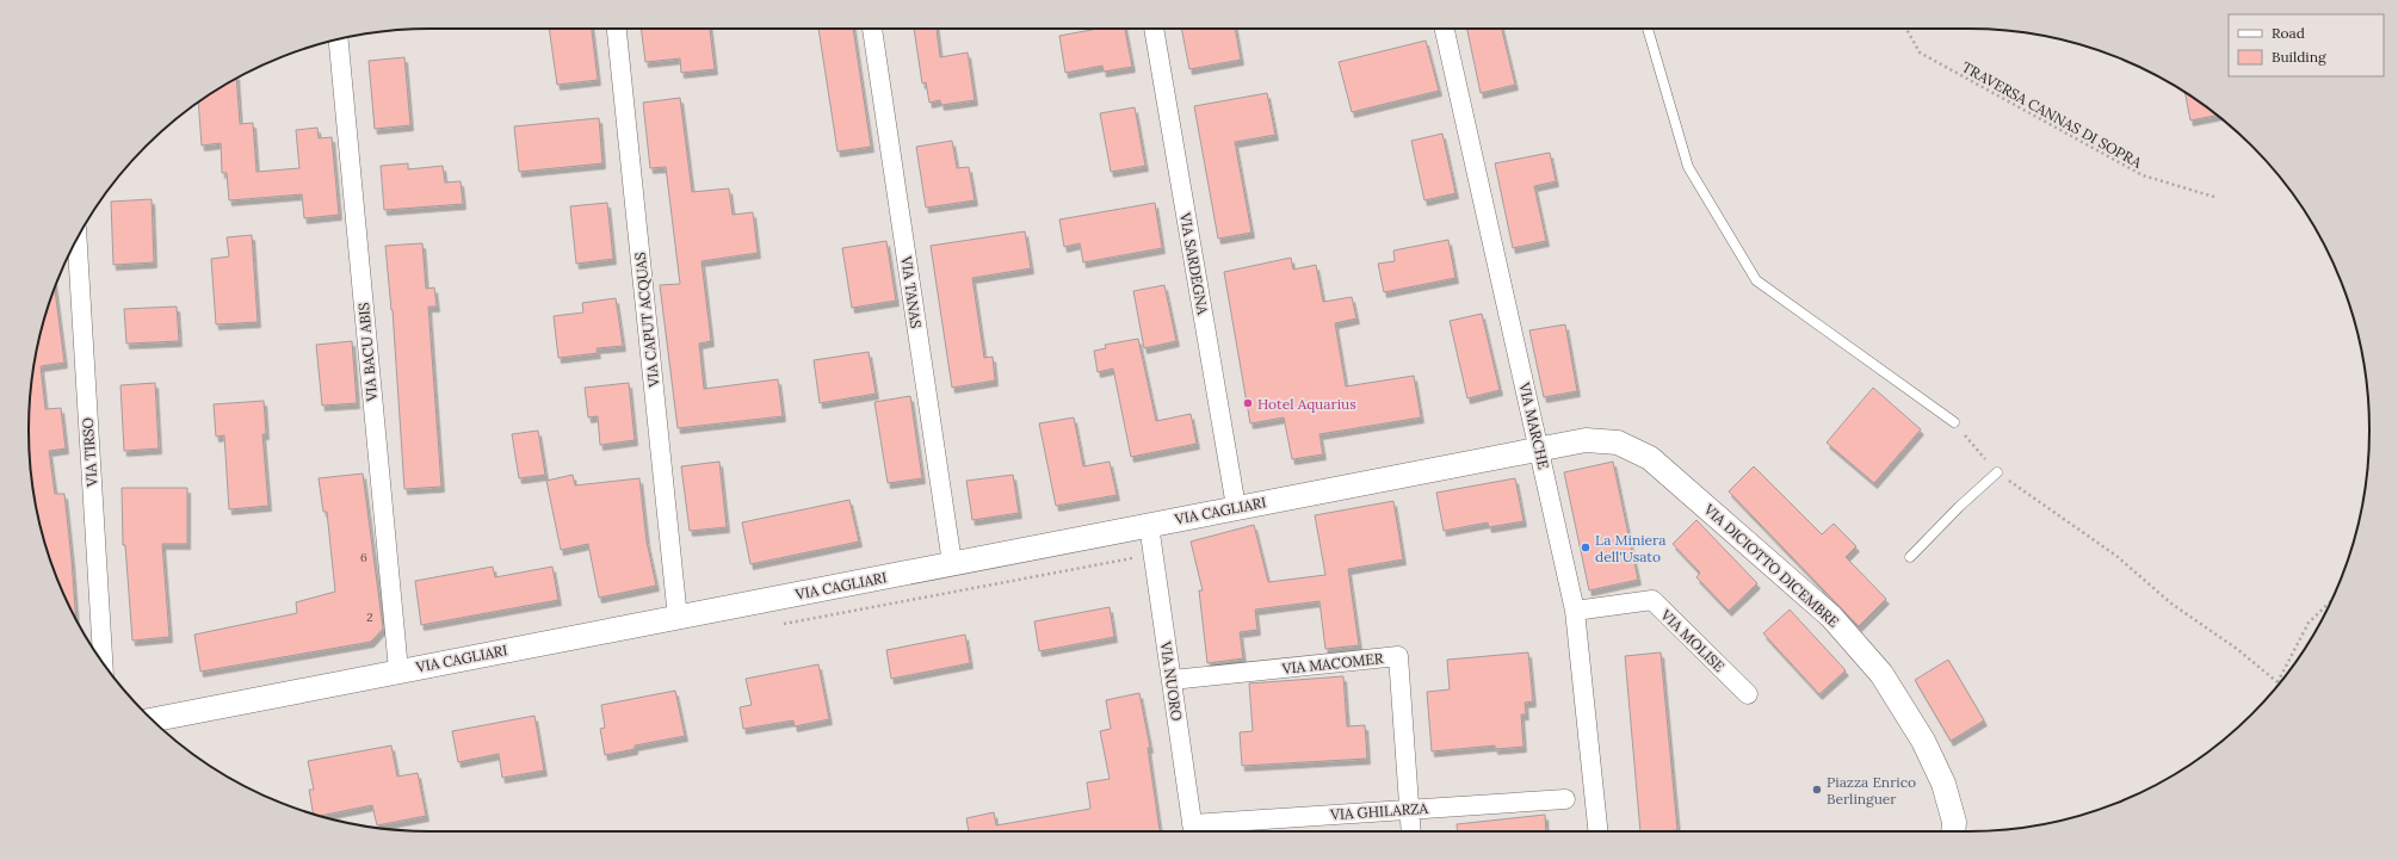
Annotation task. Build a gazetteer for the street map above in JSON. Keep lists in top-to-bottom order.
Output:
{
  "streets": {
    "street": [
      "VIA SARDEGNA",
      "VIA TANAS",
      "VIA CAPUT ACQUAS",
      "VIA BACU ABIS",
      "VIA MARCHE",
      "VIA TIRSO",
      "VIA CAGLIARI",
      "VIA DICIOTTO DICEMBRE",
      "VIA MOLISE",
      "VIA MACOMER",
      "VIA NUORO",
      "VIA GHILARZA"
    ],
    "path": ["TRAVERSA CANNAS DI SOPRA"]
  },
  "crossings": [
    ["VIA SARDEGNA", "VIA CAGLIARI"],
    ["VIA TANAS", "VIA CAGLIARI"],
    ["VIA CAPUT ACQUAS", "VIA CAGLIARI"],
    ["VIA BACU ABIS", "VIA CAGLIARI"],
    ["VIA MARCHE", "VIA CAGLIARI"],
    ["VIA MARCHE", "VIA DICIOTTO DICEMBRE"],
    ["VIA MARCHE", "VIA MOLISE"],
    ["VIA CAGLIARI", "VIA DICIOTTO DICEMBRE"],
    ["VIA CAGLIARI", "VIA NUORO"],
    ["VIA MACOMER", "VIA NUORO"],
    ["VIA MACOMER", "VIA GHILARZA"],
    ["VIA NUORO", "VIA GHILARZA"]
  ],
  "places": ["Hotel Aquarius", "La Miniera dell'Usato", "Piazza Enrico Berlinguer"],
  "house_numbers": ["6", "2"],
  "legend": ["Road", "Building"]
}
